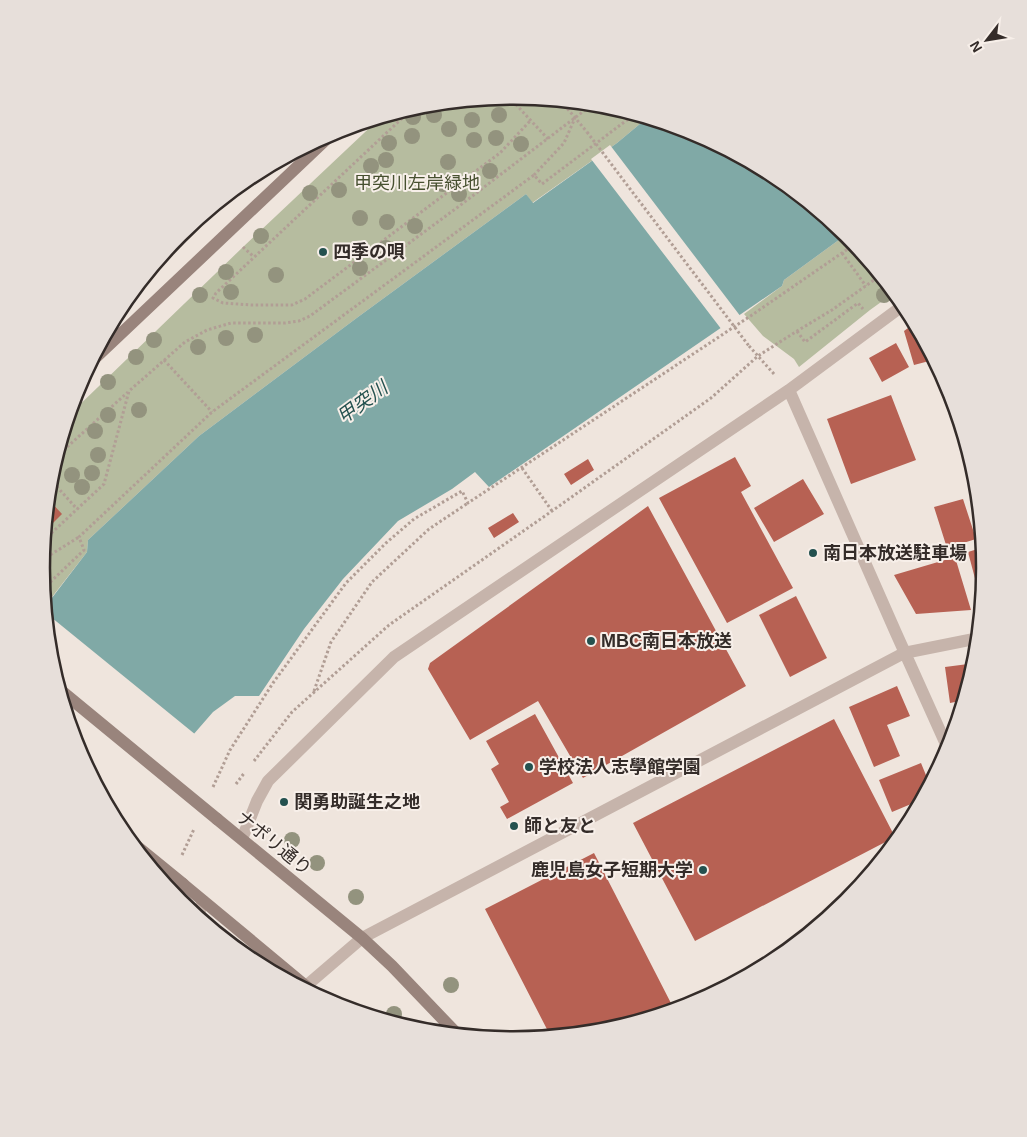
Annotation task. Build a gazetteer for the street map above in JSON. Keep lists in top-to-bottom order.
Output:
{
  "streets": {
    "street": ["ナポリ通り"]
  },
  "water": ["甲突川"],
  "parks": ["甲突川左岸緑地"],
  "places": [
    "四季の唄",
    "南日本放送駐車場",
    "MBC南日本放送",
    "学校法人志學館学園",
    "関勇助誕生之地",
    "師と友と",
    "鹿児島女子短期大学"
  ],
  "north": "bottom left"
}
